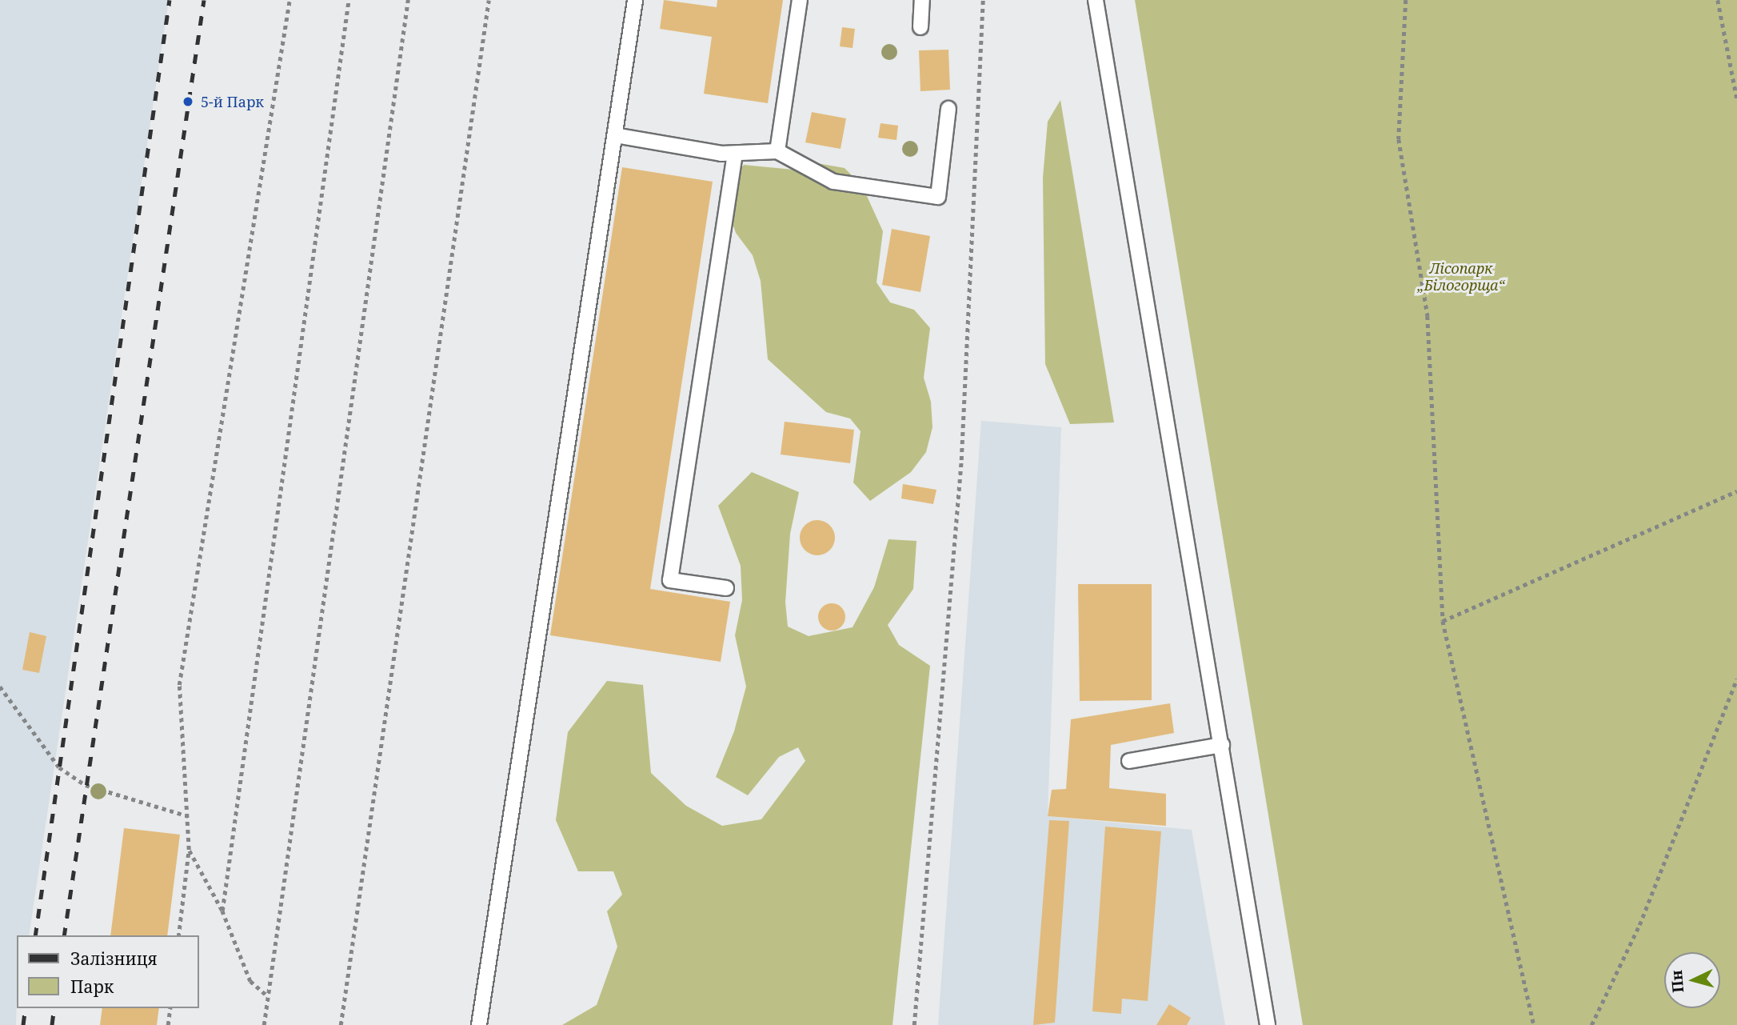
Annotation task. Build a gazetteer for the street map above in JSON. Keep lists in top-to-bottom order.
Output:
{
  "parks": ["Лісопарк „Білогорща“"],
  "places": ["5-й Парк"],
  "legend": ["Залізниця", "Парк"],
  "north": "left"
}
